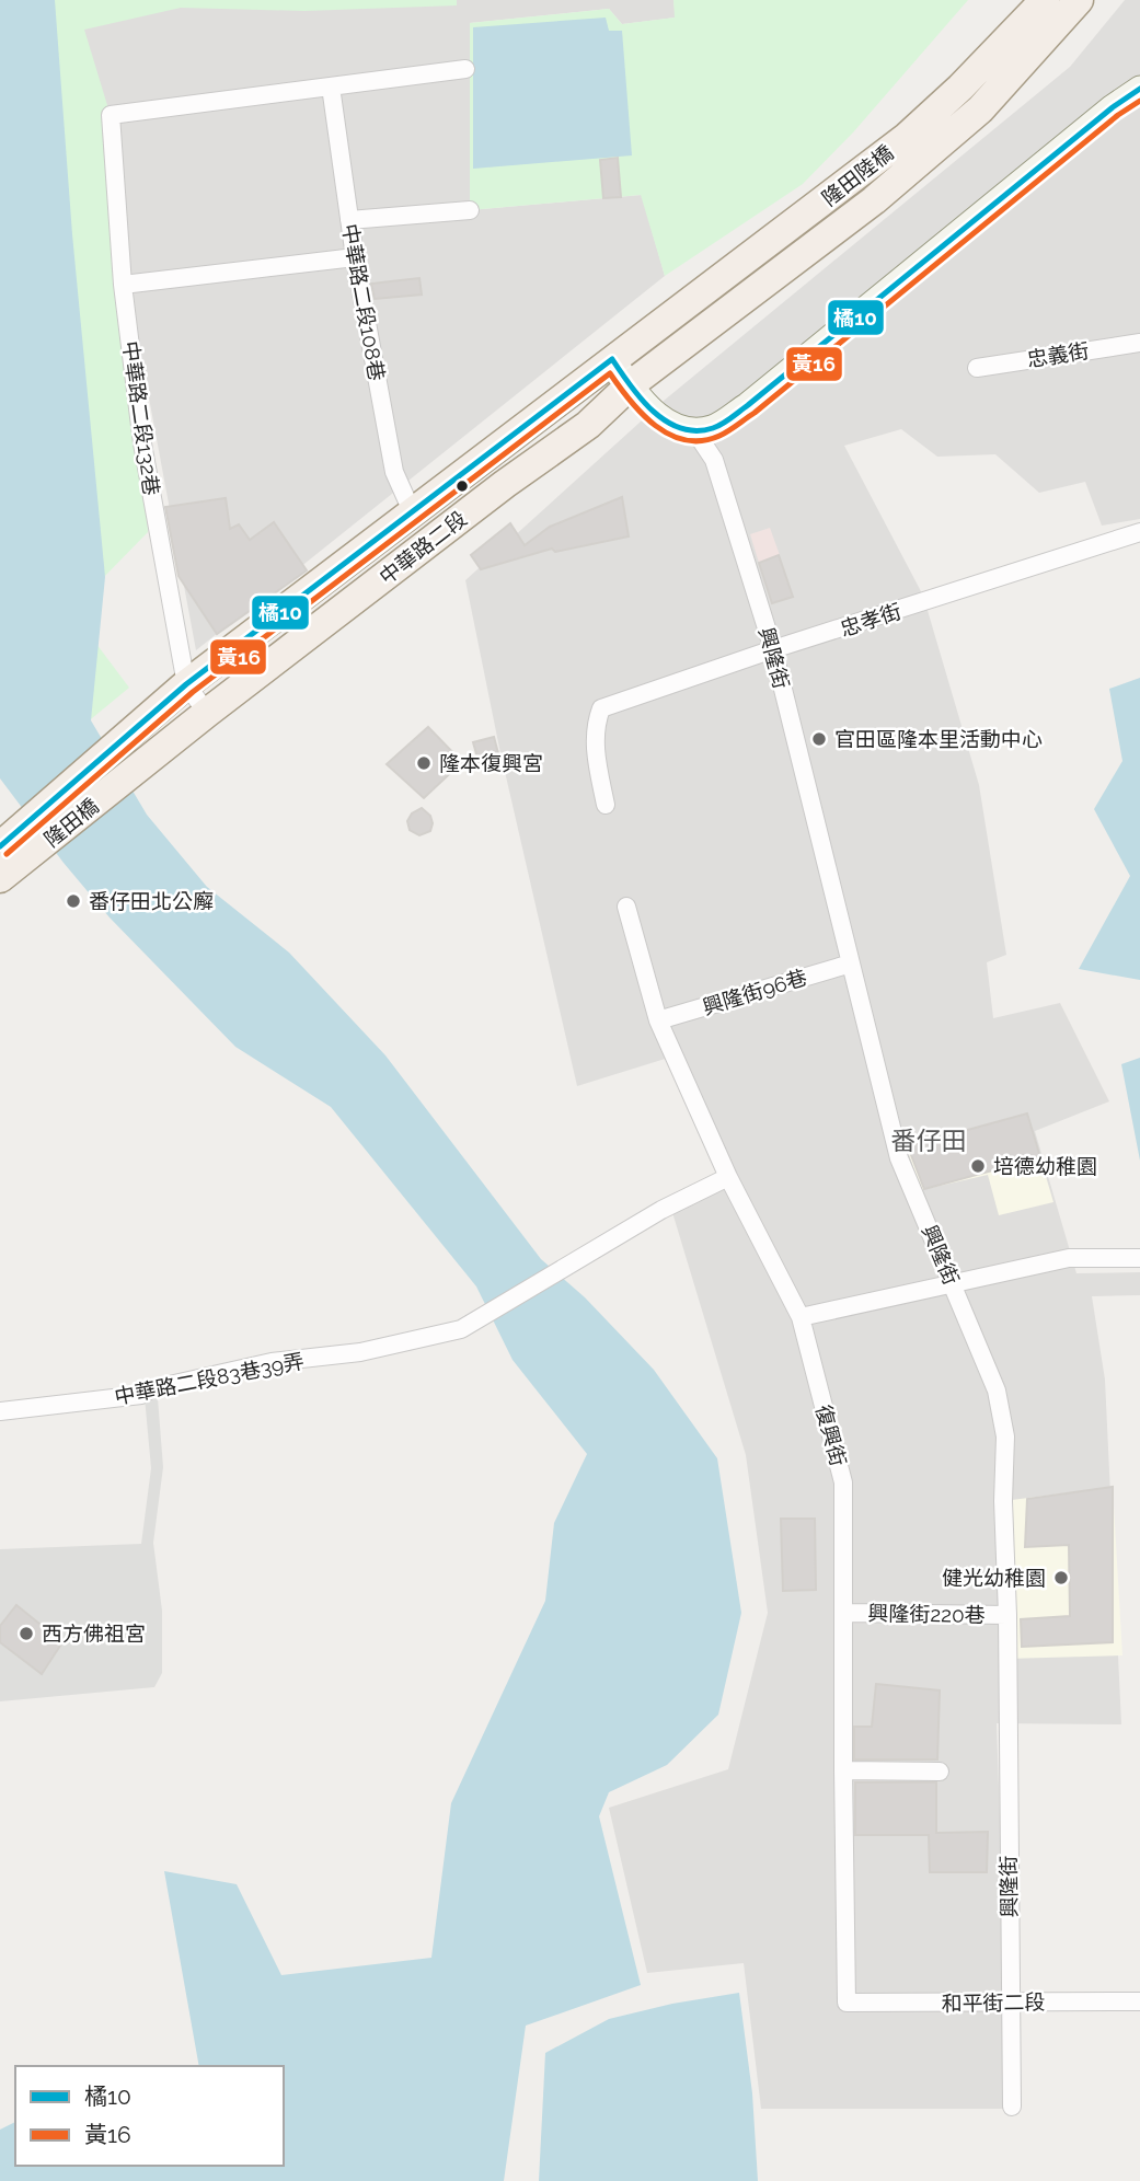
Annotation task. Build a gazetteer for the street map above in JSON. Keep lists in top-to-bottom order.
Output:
{
  "streets": {
    "main road": ["隆田陸橋", "中華路二段", "隆田橋"],
    "street": [
      "中華路二段108巷",
      "忠義街",
      "中華路二段132巷",
      "忠孝街",
      "興隆街",
      "興隆街96巷",
      "中華路二段83巷39弄",
      "復興街",
      "興隆街220巷",
      "和平街二段"
    ]
  },
  "crossings": [
    ["隆田陸橋", "中華路二段"],
    ["中華路二段108巷", "中華路二段132巷"],
    ["中華路二段108巷", "中華路二段"],
    ["中華路二段132巷", "中華路二段"],
    ["中華路二段", "隆田橋"],
    ["忠孝街", "興隆街"],
    ["興隆街", "興隆街96巷"],
    ["興隆街", "興隆街220巷"],
    ["興隆街", "和平街二段"],
    ["興隆街96巷", "復興街"],
    ["中華路二段83巷39弄", "復興街"],
    ["復興街", "興隆街220巷"],
    ["復興街", "和平街二段"]
  ],
  "districts": ["番仔田"],
  "places": [
    "官田區隆本里活動中心",
    "隆本復興宮",
    "番仔田北公廨",
    "培德幼稚園",
    "健光幼稚園",
    "西方佛祖宮"
  ],
  "lines": ["transit line 橘10", "transit line 黃16"],
  "legend": ["橘10", "黃16"]
}
